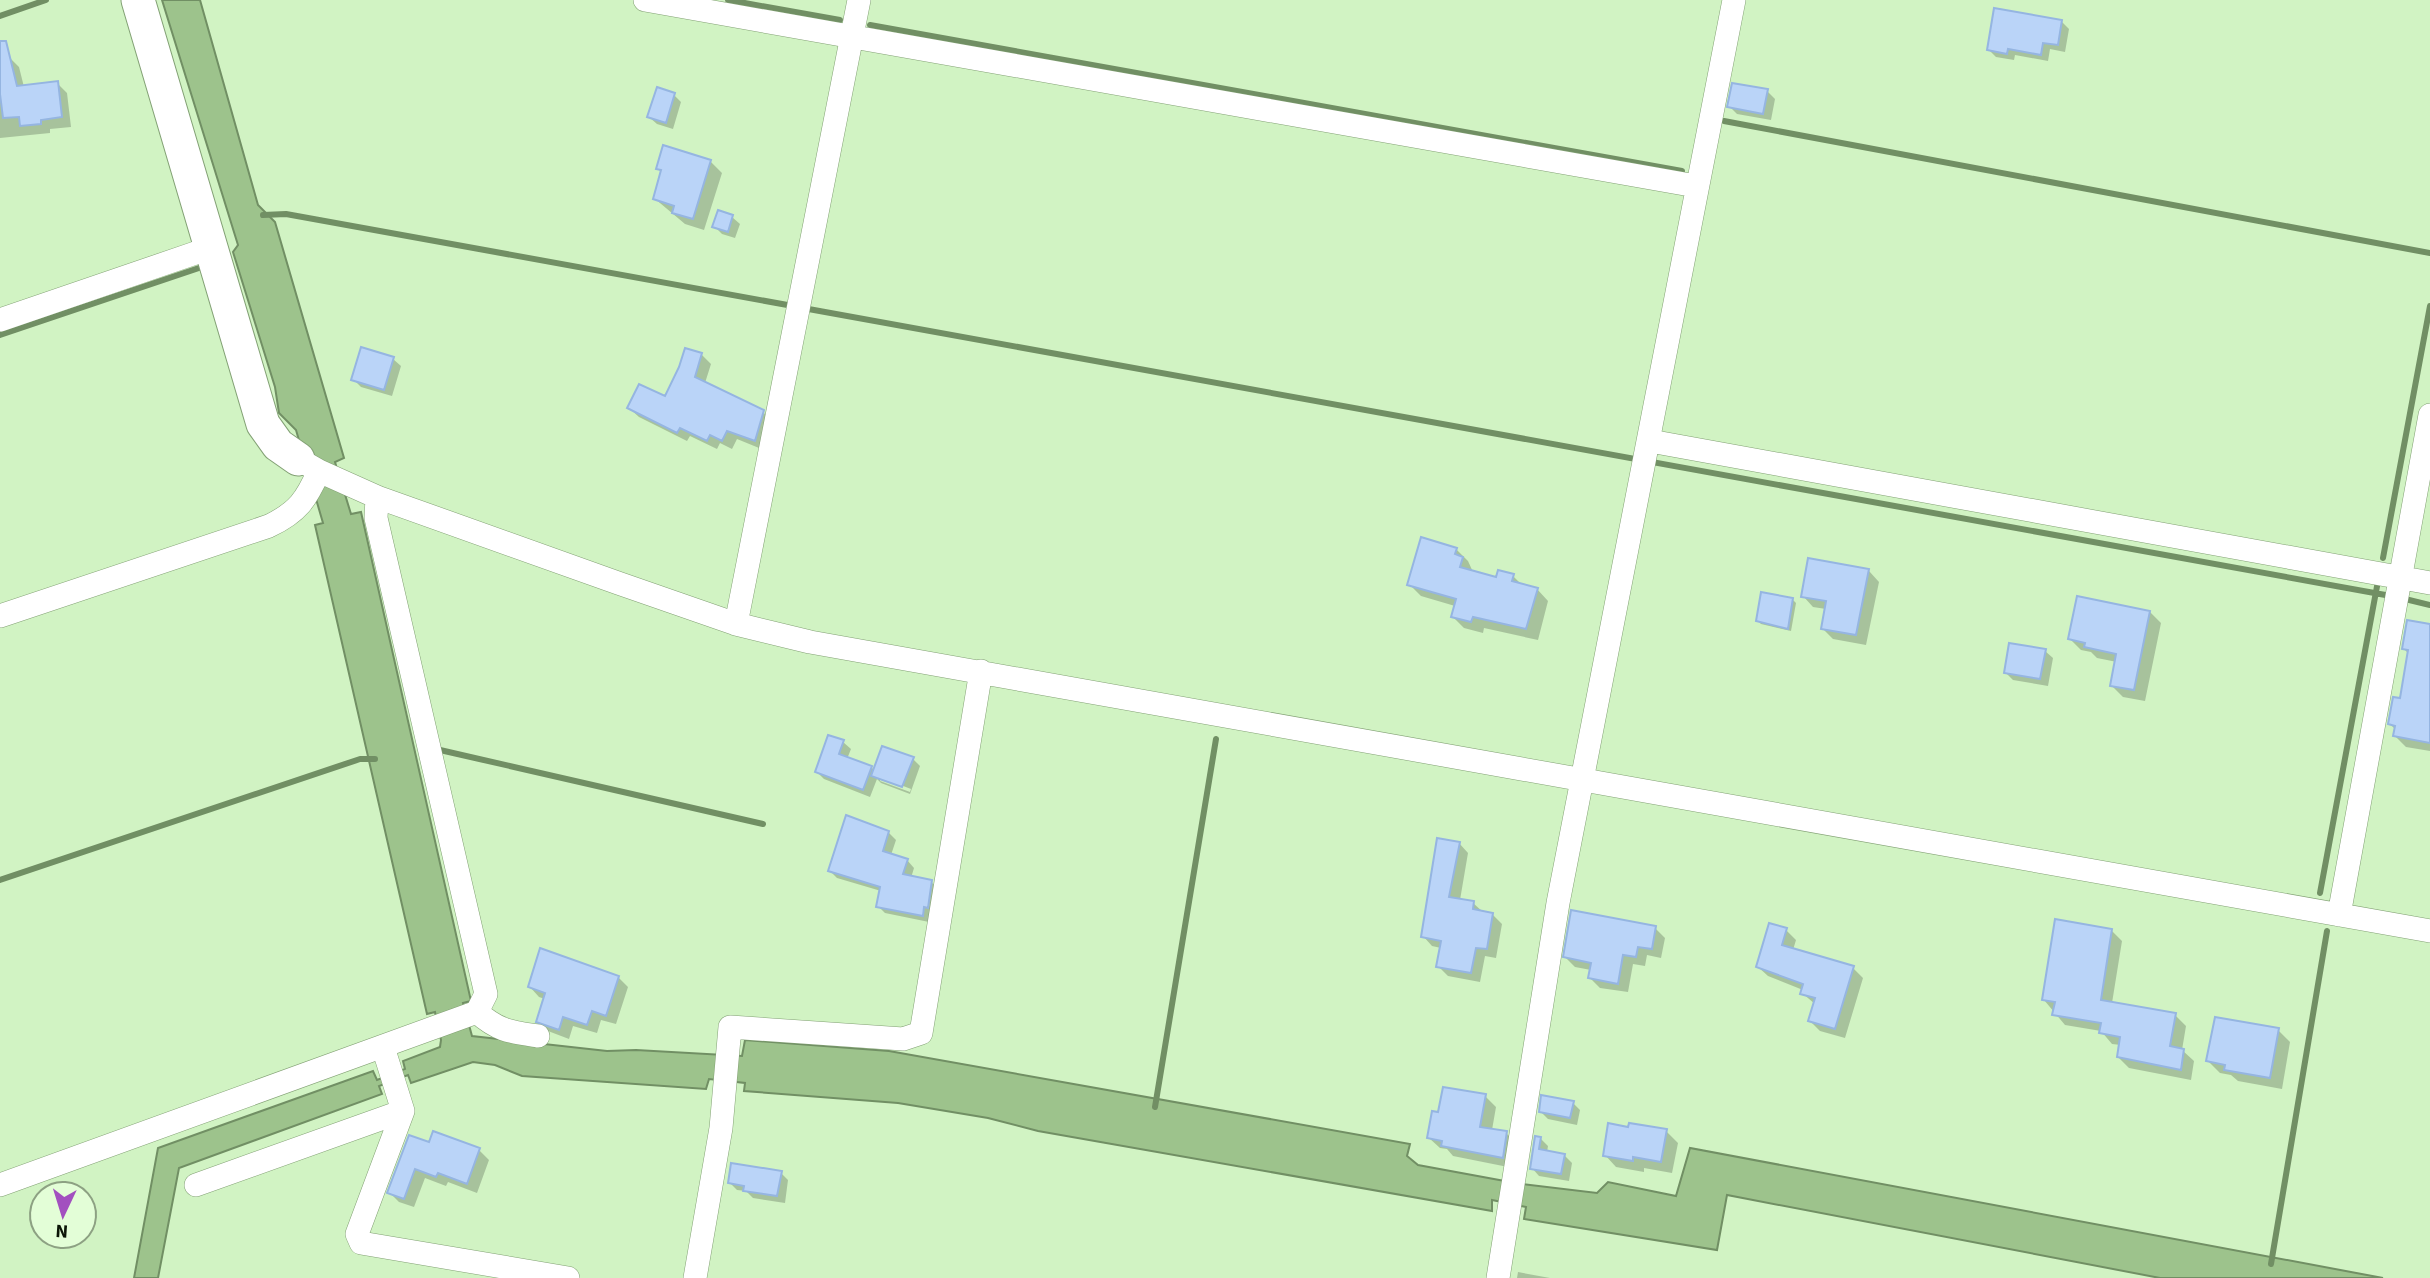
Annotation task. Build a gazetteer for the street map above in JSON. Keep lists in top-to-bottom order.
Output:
{
  "north": "bottom"
}
